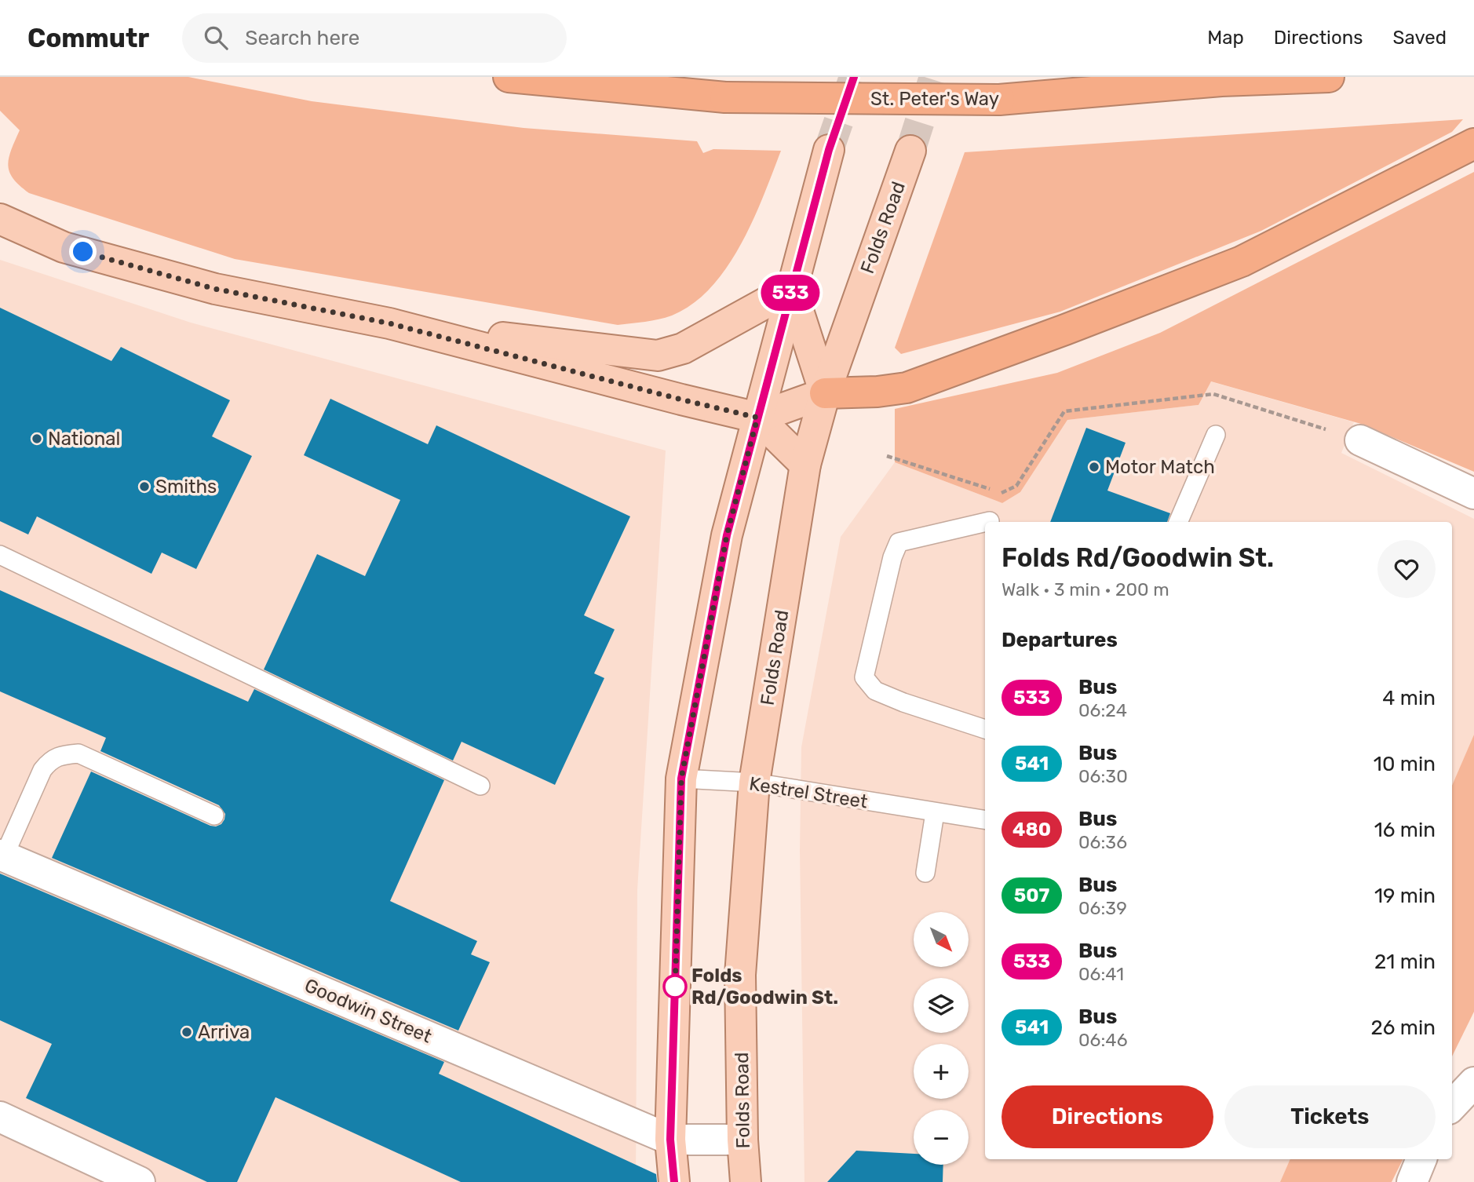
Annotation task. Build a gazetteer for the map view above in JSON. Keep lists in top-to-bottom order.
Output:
{
  "streets": {
    "highway": ["St. Peter's Way"],
    "main road": ["Folds Road"],
    "street": ["Goodwin Street"],
    "lane": ["Kestrel Street"]
  },
  "crossings": [
    ["Folds Road", "Kestrel Street"],
    ["Folds Road", "Goodwin Street"]
  ],
  "places": [
    "National",
    "Motor Match",
    "Smiths",
    "Folds Rd/Goodwin St.",
    "Arriva"
  ],
  "lines": ["bus line 533"],
  "north": "bottom right",
  "page": {
    "header": "Commutr",
    "search": "Search here",
    "nav": ["Map", "Directions", "Saved"],
    "on_map": "533",
    "heading": [
      ["Folds Rd/Goodwin St.", "Walk · 3 min · 200 m"],
      "Departures"
    ],
    "list": [
      {
        "mark": "533",
        "name": "Bus",
        "note": "06:24",
        "value": "4 min"
      },
      {
        "mark": "541",
        "name": "Bus",
        "note": "06:30",
        "value": "10 min"
      },
      {
        "mark": "480",
        "name": "Bus",
        "note": "06:36",
        "value": "16 min"
      },
      {
        "mark": "507",
        "name": "Bus",
        "note": "06:39",
        "value": "19 min"
      },
      {
        "mark": "533",
        "name": "Bus",
        "note": "06:41",
        "value": "21 min"
      },
      {
        "mark": "541",
        "name": "Bus",
        "note": "06:46",
        "value": "26 min"
      }
    ],
    "map_buttons": ["+", "−"],
    "buttons": ["Directions", "Tickets"]
  }
}
